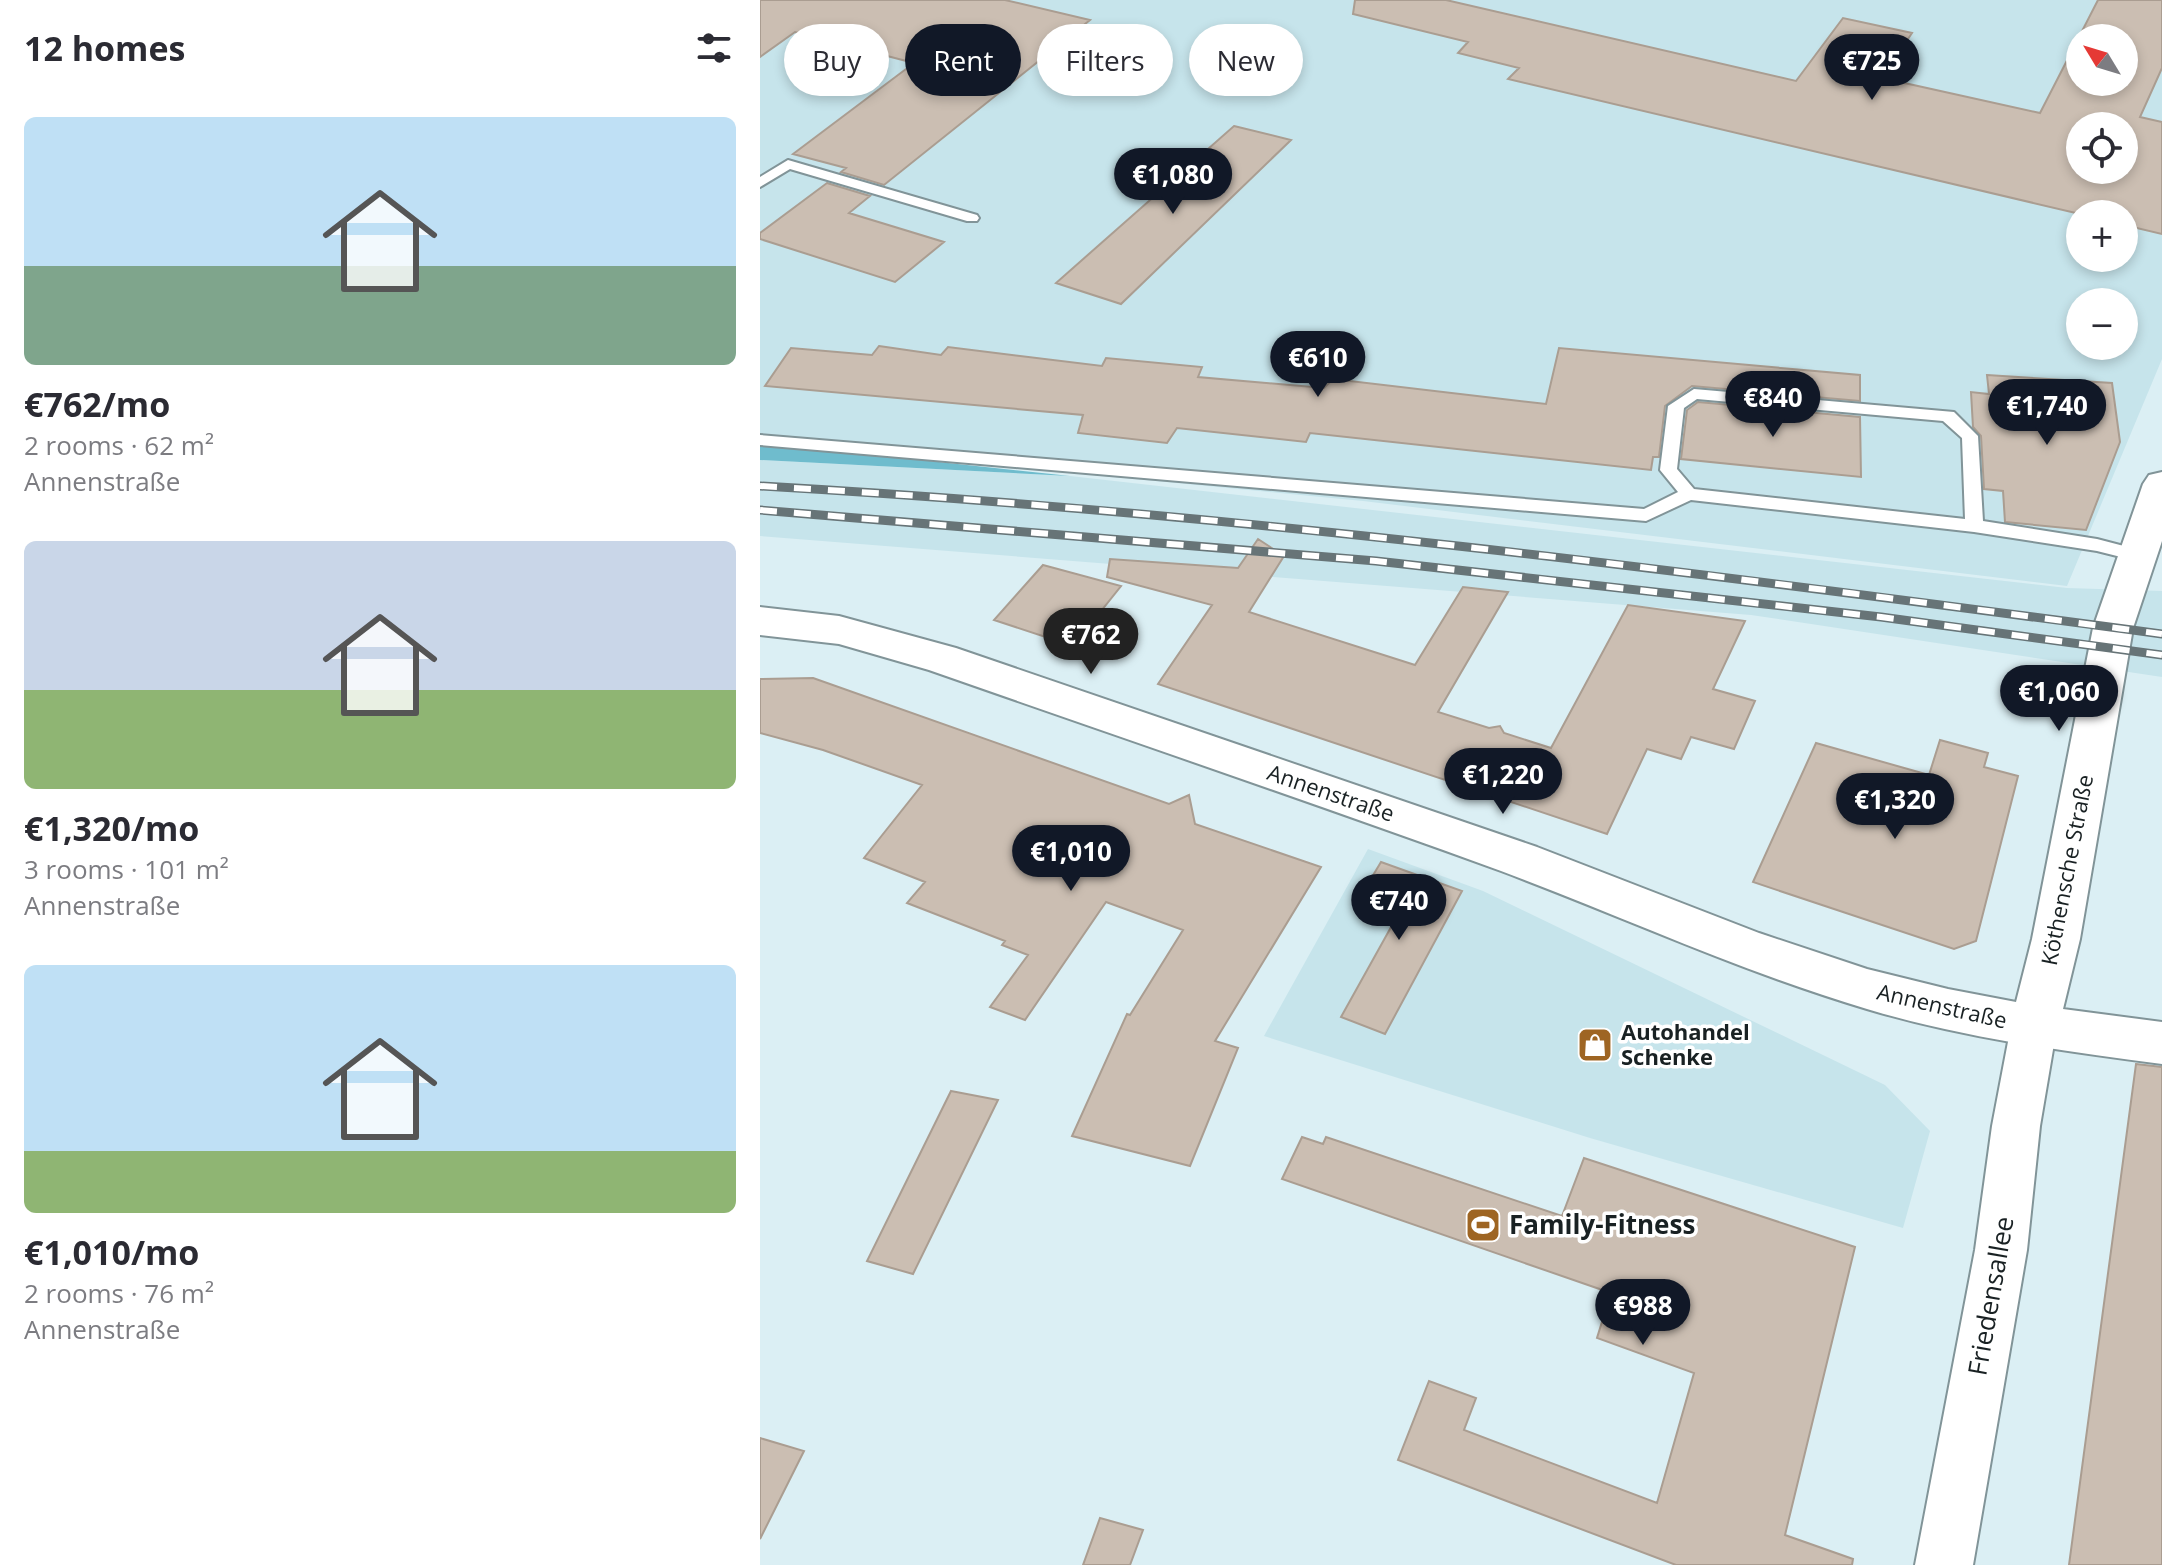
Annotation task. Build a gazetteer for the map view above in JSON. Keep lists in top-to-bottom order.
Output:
{
  "streets": {
    "main road": ["Annenstraße", "Köthensche Straße"],
    "street": ["Friedensallee"]
  },
  "crossings": [
    ["Annenstraße", "Köthensche Straße"],
    ["Annenstraße", "Friedensallee"],
    ["Köthensche Straße", "Friedensallee"]
  ],
  "places": {
    "shop": ["Autohandel Schenke"],
    "sports": ["Family-Fitness"]
  },
  "north": "top left",
  "page": {
    "heading": "12 homes",
    "map_buttons": ["+", "−"],
    "chip": [
      "Buy",
      "Rent",
      "Filters",
      "New"
    ],
    "price": [
      "€725",
      "€1,080",
      "€610",
      "€840",
      "€1,740",
      "€762",
      "€1,060",
      "€1,220",
      "€1,320",
      "€1,010",
      "€740",
      "€988"
    ],
    "list": [
      {
        "name": "€762/mo",
        "note": "2 rooms · 62 m² · Annenstraße"
      },
      {
        "name": "€1,320/mo",
        "note": "3 rooms · 101 m² · Annenstraße"
      },
      {
        "name": "€1,010/mo",
        "note": "2 rooms · 76 m² · Annenstraße"
      }
    ]
  }
}
